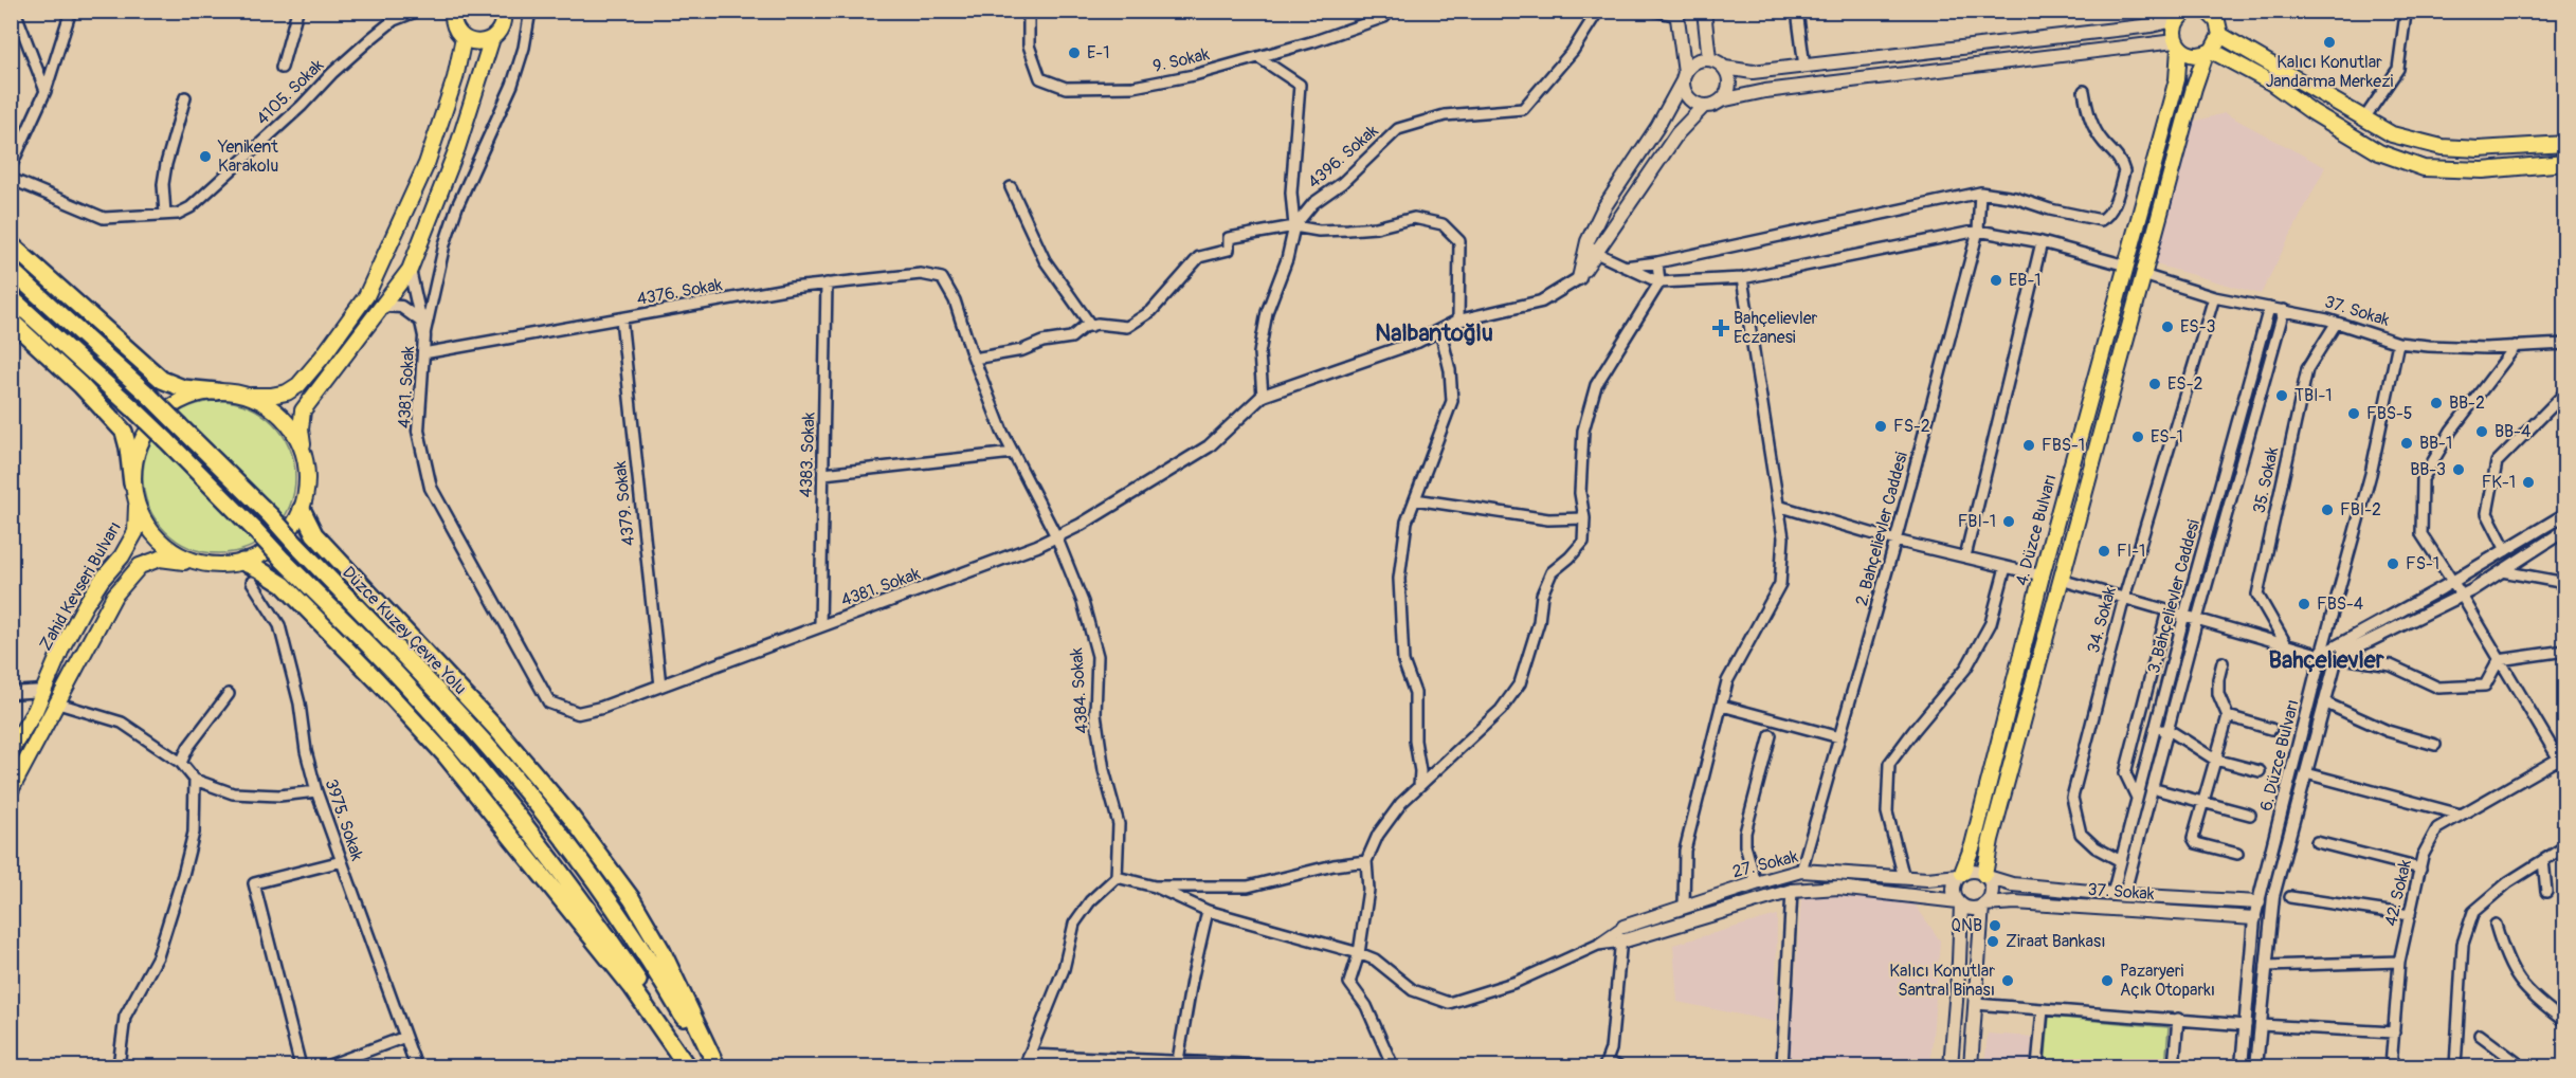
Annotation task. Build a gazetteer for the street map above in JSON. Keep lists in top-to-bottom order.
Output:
{
  "streets": {
    "highway": ["Düzce Kuzey Çevre Yolu"],
    "main road": [
      "37. Sokak",
      "4. Düzce Bulvarı",
      "Zahid Kevseri Bulvarı",
      "27. Sokak"
    ],
    "street": [
      "9. Sokak",
      "4105. Sokak",
      "4396. Sokak",
      "4376. Sokak",
      "4381. Sokak",
      "4383. Sokak",
      "35. Sokak",
      "4379. Sokak",
      "2. Bahçelievler Caddesi",
      "3. Bahçelievler Caddesi",
      "34. Sokak",
      "4384. Sokak",
      "6. Düzce Bulvarı",
      "3975. Sokak",
      "42. Sokak"
    ]
  },
  "crossings": [
    ["4376. Sokak", "4381. Sokak"],
    ["4376. Sokak", "4383. Sokak"],
    ["4376. Sokak", "4379. Sokak"],
    ["4376. Sokak", "4384. Sokak"],
    ["37. Sokak", "35. Sokak"],
    ["37. Sokak", "4. Düzce Bulvarı"],
    ["37. Sokak", "3. Bahçelievler Caddesi"],
    ["37. Sokak", "34. Sokak"],
    ["37. Sokak", "6. Düzce Bulvarı"],
    ["37. Sokak", "27. Sokak"],
    ["4381. Sokak", "4383. Sokak"],
    ["4381. Sokak", "4379. Sokak"],
    ["4381. Sokak", "4384. Sokak"],
    ["2. Bahçelievler Caddesi", "27. Sokak"],
    ["4. Düzce Bulvarı", "27. Sokak"],
    ["3. Bahçelievler Caddesi", "34. Sokak"]
  ],
  "districts": ["Nalbantoğlu", "Bahçelievler"],
  "places": {
    "other": [
      "Kalıcı Konutlar Jandarma Merkezi",
      "E-1",
      "Yenikent Karakolu",
      "EB-1",
      "ES-3",
      "ES-2",
      "TBI-1",
      "BB-2",
      "FBS-5",
      "FS-2",
      "BB-4",
      "ES-1",
      "BB-1",
      "FBS-1",
      "BB-3",
      "FK-1",
      "FBI-2",
      "FBI-1",
      "FI-1",
      "FS-1",
      "FBS-4",
      "QNB",
      "Ziraat Bankası",
      "Kalıcı Konutlar Santral Binası",
      "Pazaryeri Açık Otoparkı"
    ],
    "health": ["Bahçelievler Eczanesi"]
  }
}
